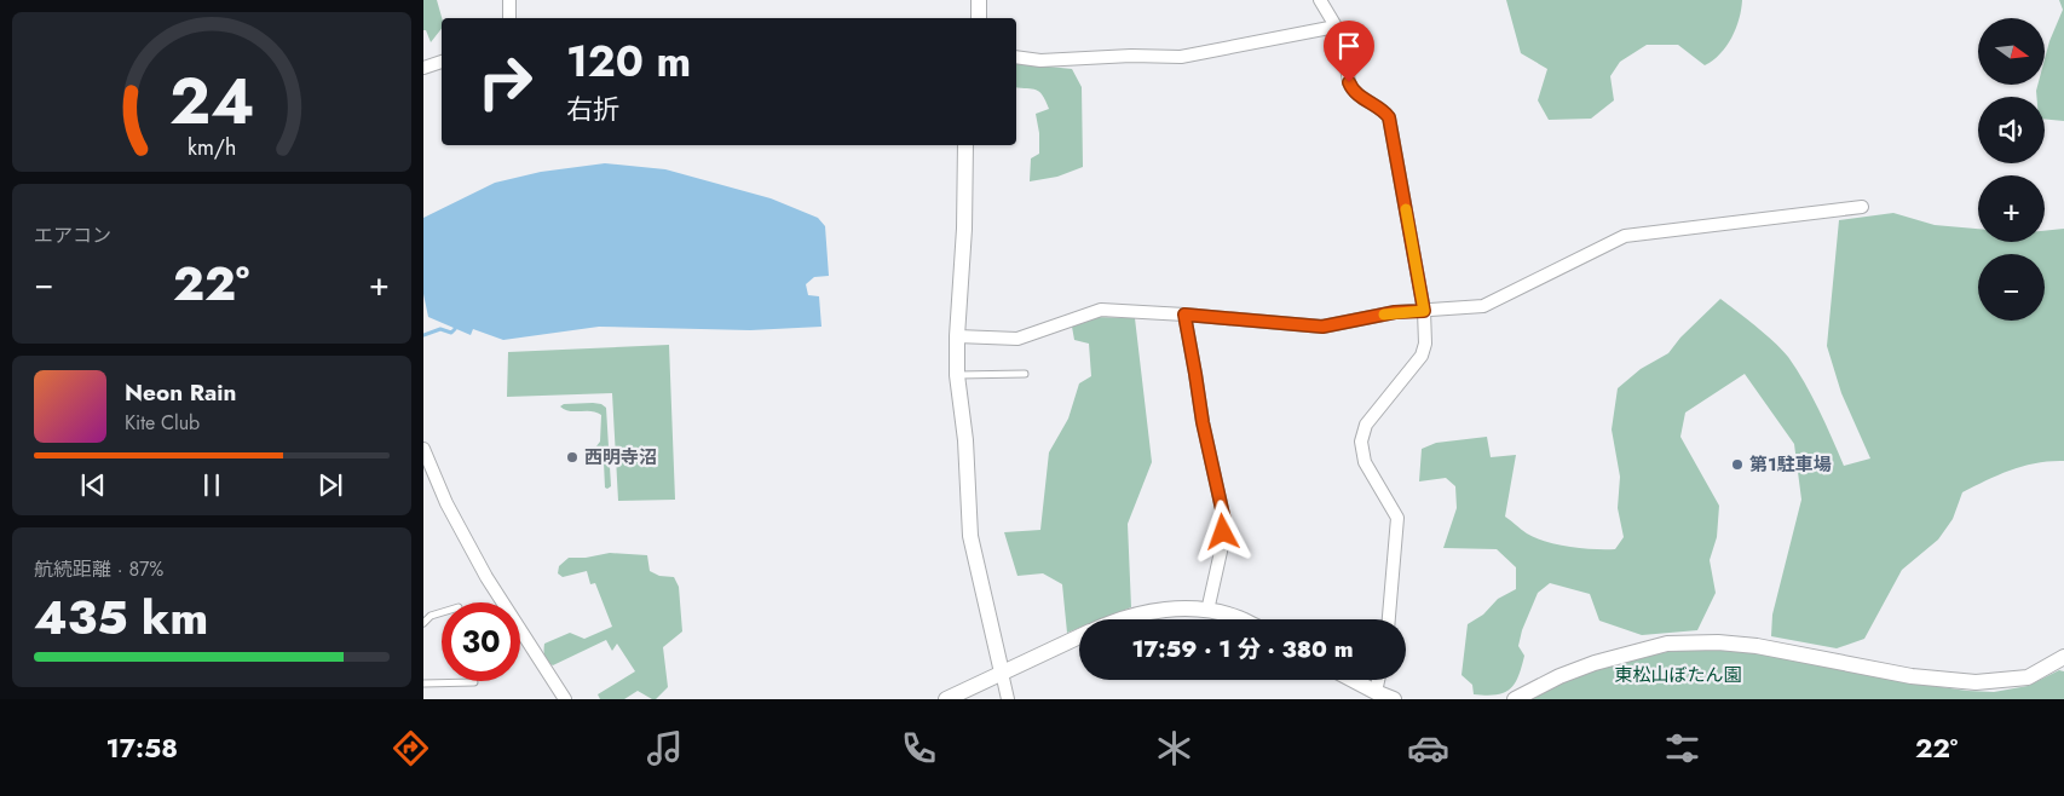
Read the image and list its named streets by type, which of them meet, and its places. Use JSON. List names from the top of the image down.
{
  "parks": ["東松山ぼたん園"],
  "places": ["西明寺沼", "第1駐車場"],
  "north": "right",
  "page": {
    "map_buttons": ["+", "−"],
    "turn": ["120 m", "右折"],
    "tile": [
      "エアコン",
      ["航続距離 · 87%", "435 km"]
    ],
    "heat": ["−", "22°", "+"],
    "song": ["Neon Rain", "Kite Club"],
    "limit": "30",
    "trip": "17:59 · 1 分 · 380 m",
    "tabs": ["17:58", "22°"],
    "gauge": ["24", "km/h"]
  }
}
